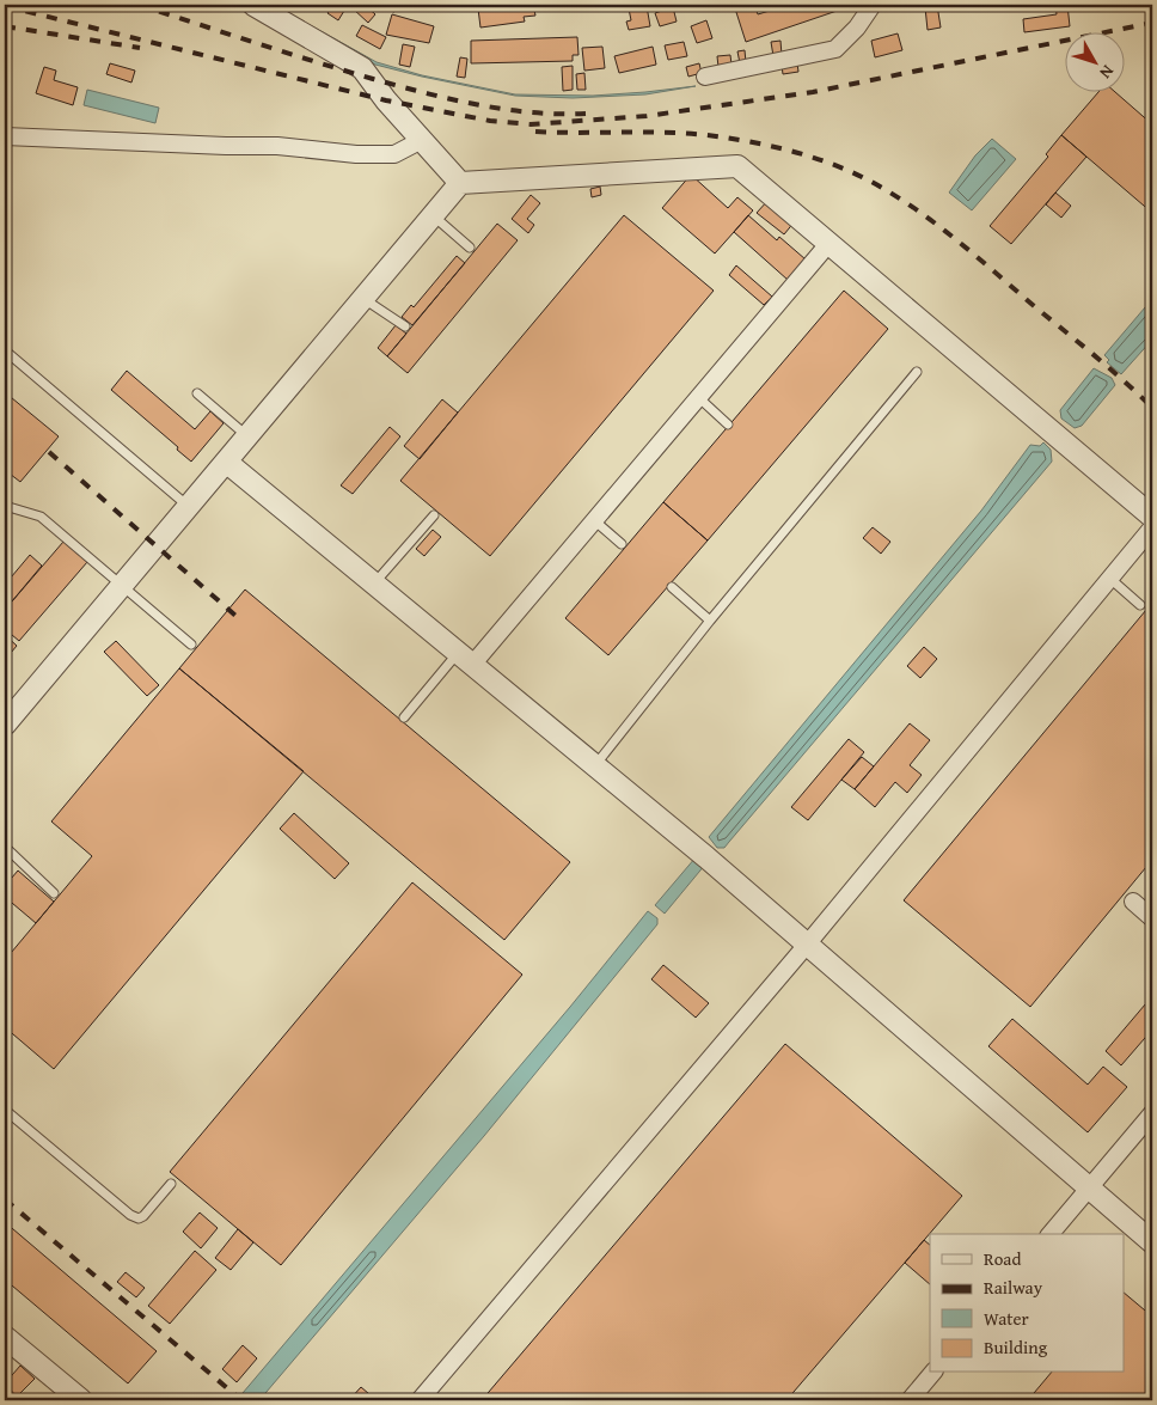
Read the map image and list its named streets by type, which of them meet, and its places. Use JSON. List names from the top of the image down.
{
  "legend": [
    "Road",
    "Railway",
    "Water",
    "Building"
  ],
  "north": "bottom right"
}
